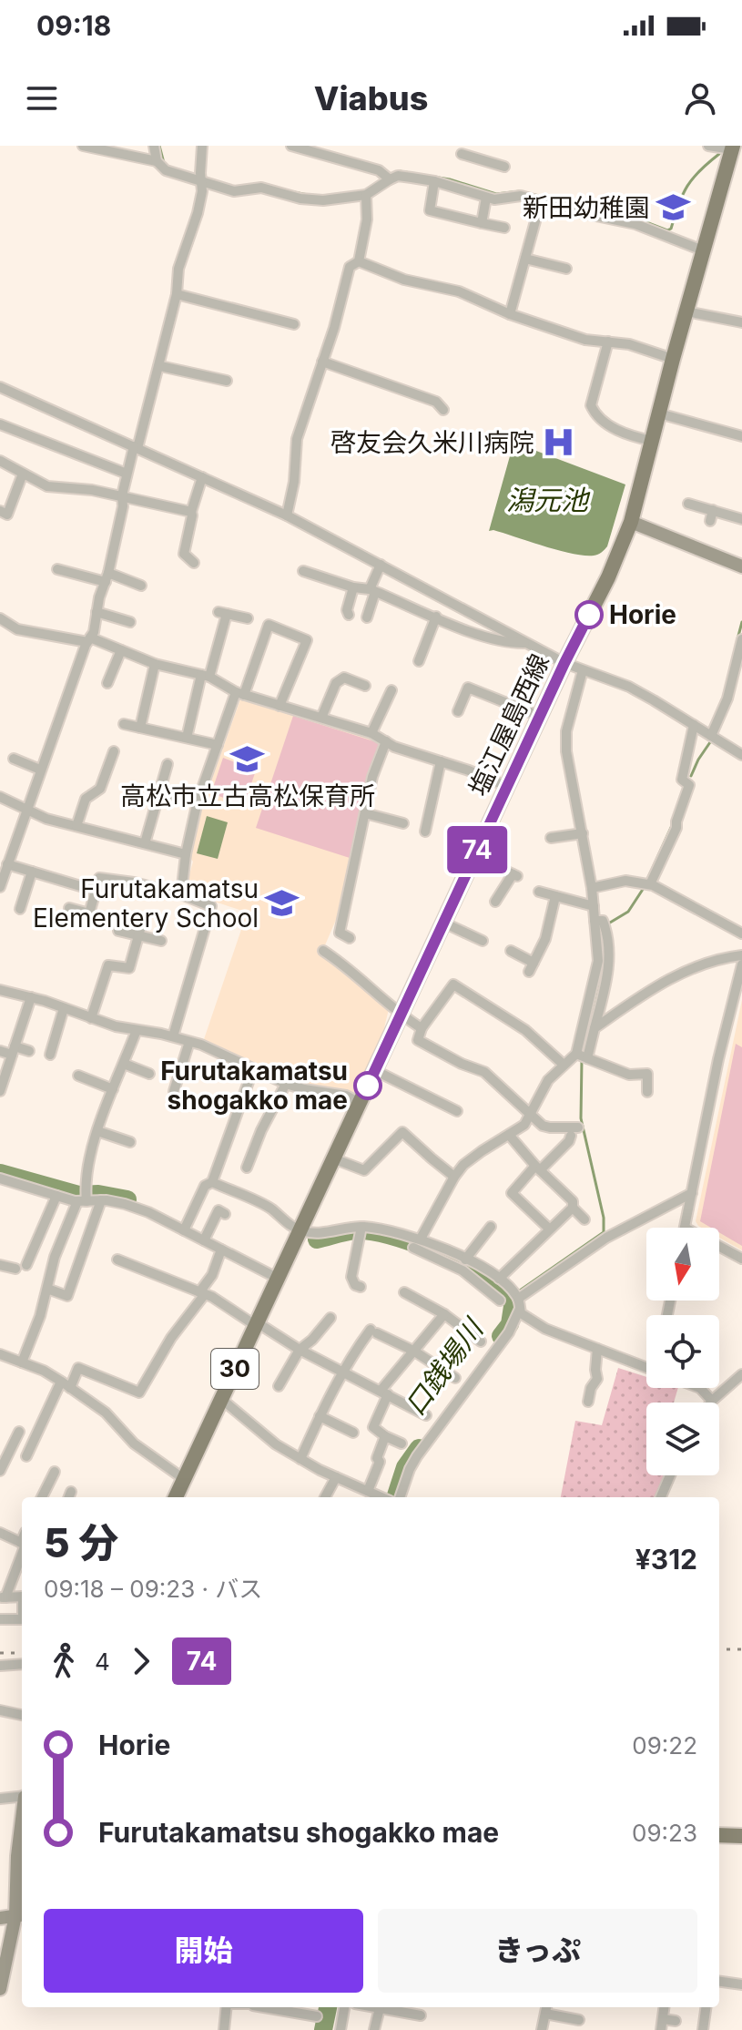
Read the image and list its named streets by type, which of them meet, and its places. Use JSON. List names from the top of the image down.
{
  "streets": {
    "main road": ["塩江屋島西線", "30"]
  },
  "water": ["潟元池", "口銭場川"],
  "places": {
    "school or university": ["新田幼稚園", "高松市立古高松保育所", "Furutakamatsu Elementery School"],
    "hospital": ["啓友会久米川病院"],
    "other": ["Horie", "Furutakamatsu shogakko mae"]
  },
  "lines": ["bus line 74"],
  "north": "bottom",
  "page": {
    "status": "09:18",
    "header": "Viabus",
    "on_map": "74",
    "heading": ["5 分", "09:18 – 09:23 · バス", "¥312"],
    "legs": ["4", "74"],
    "list": [
      {
        "name": "Horie",
        "value": "09:22"
      },
      {
        "name": "Furutakamatsu shogakko mae",
        "value": "09:23"
      }
    ],
    "buttons": ["開始", "きっぷ"]
  }
}
